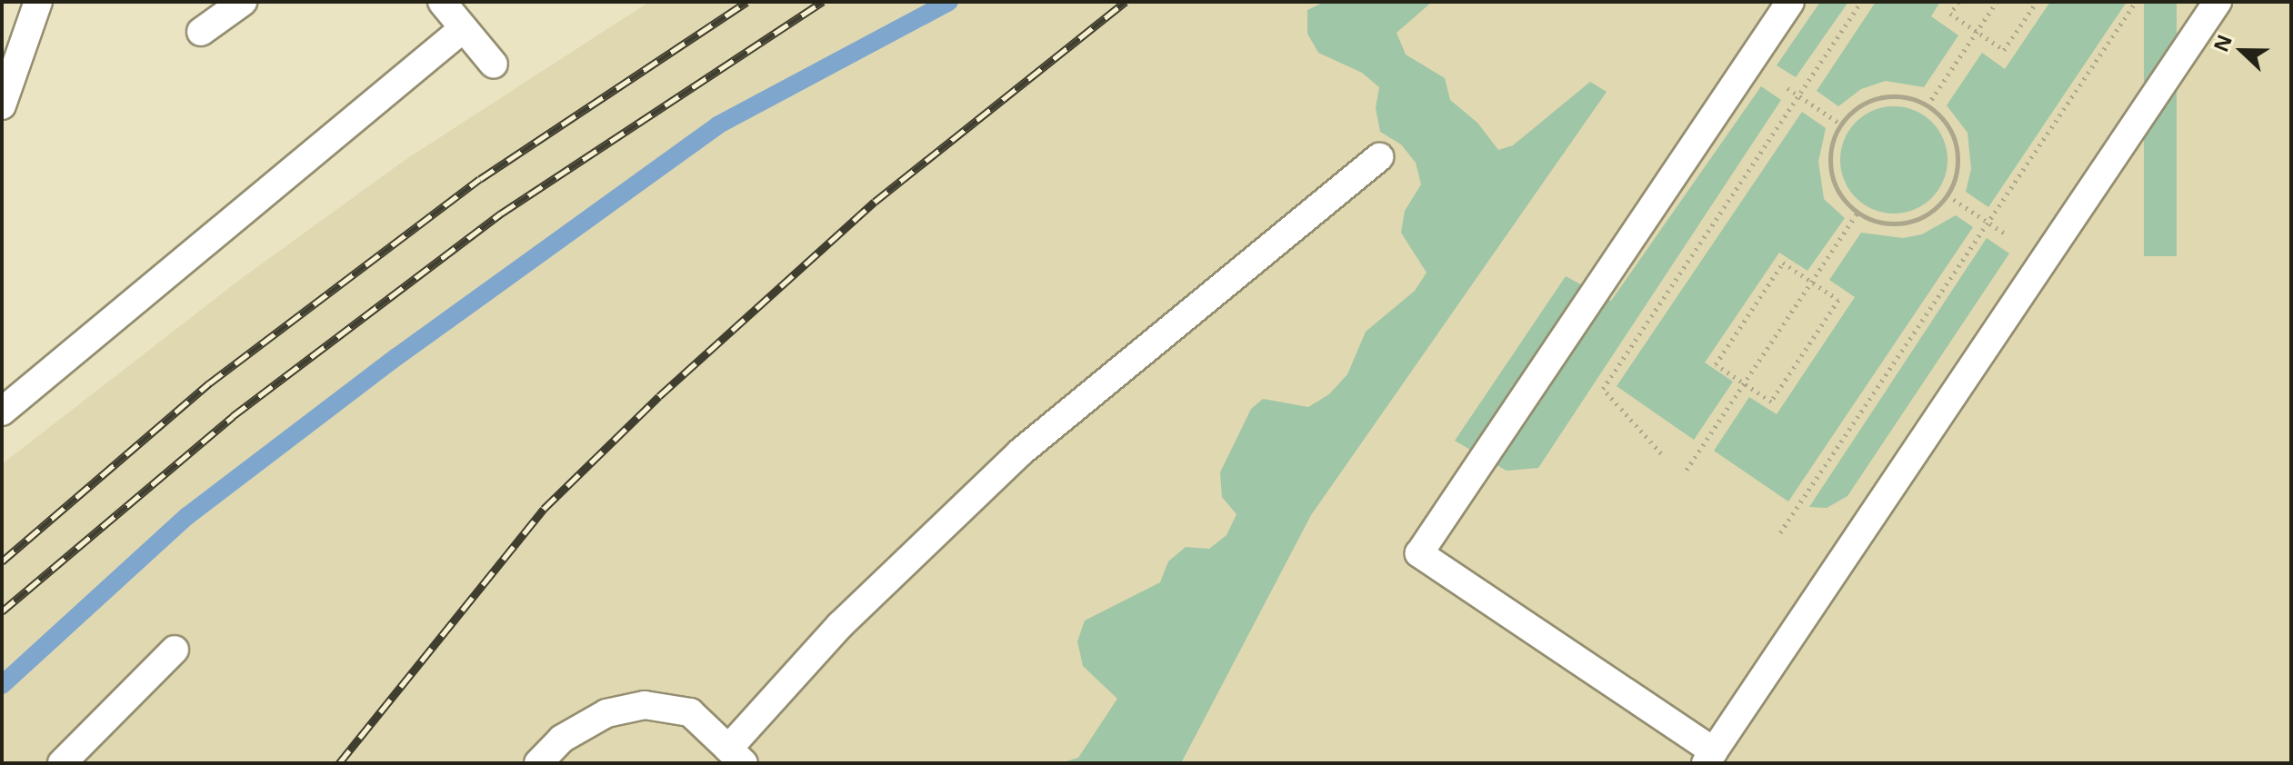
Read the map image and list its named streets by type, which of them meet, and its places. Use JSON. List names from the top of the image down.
{
  "north": "left"
}
